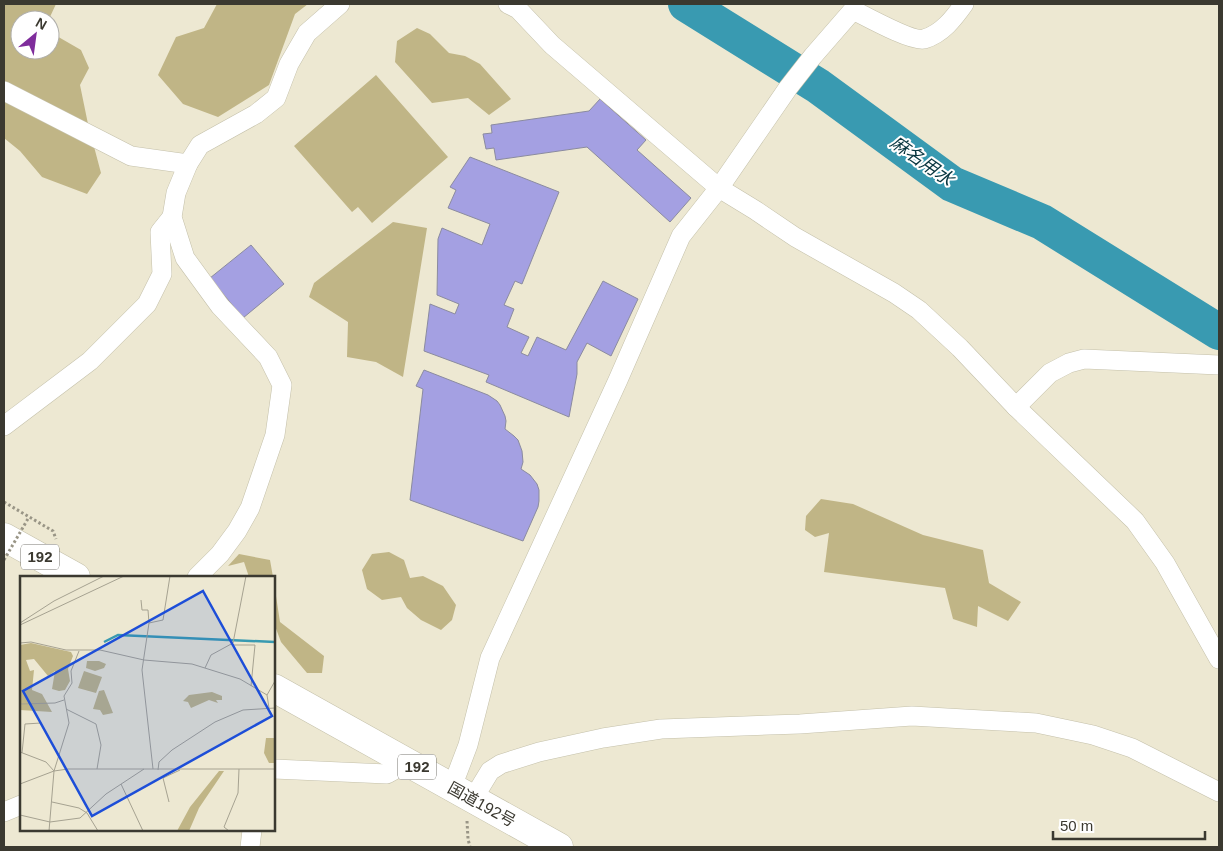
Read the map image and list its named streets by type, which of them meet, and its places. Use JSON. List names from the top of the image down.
{
  "streets": {
    "highway": ["192", "国道192号"]
  },
  "water": ["麻名用水"],
  "scale_bar": "50 m",
  "north": "top right"
}
